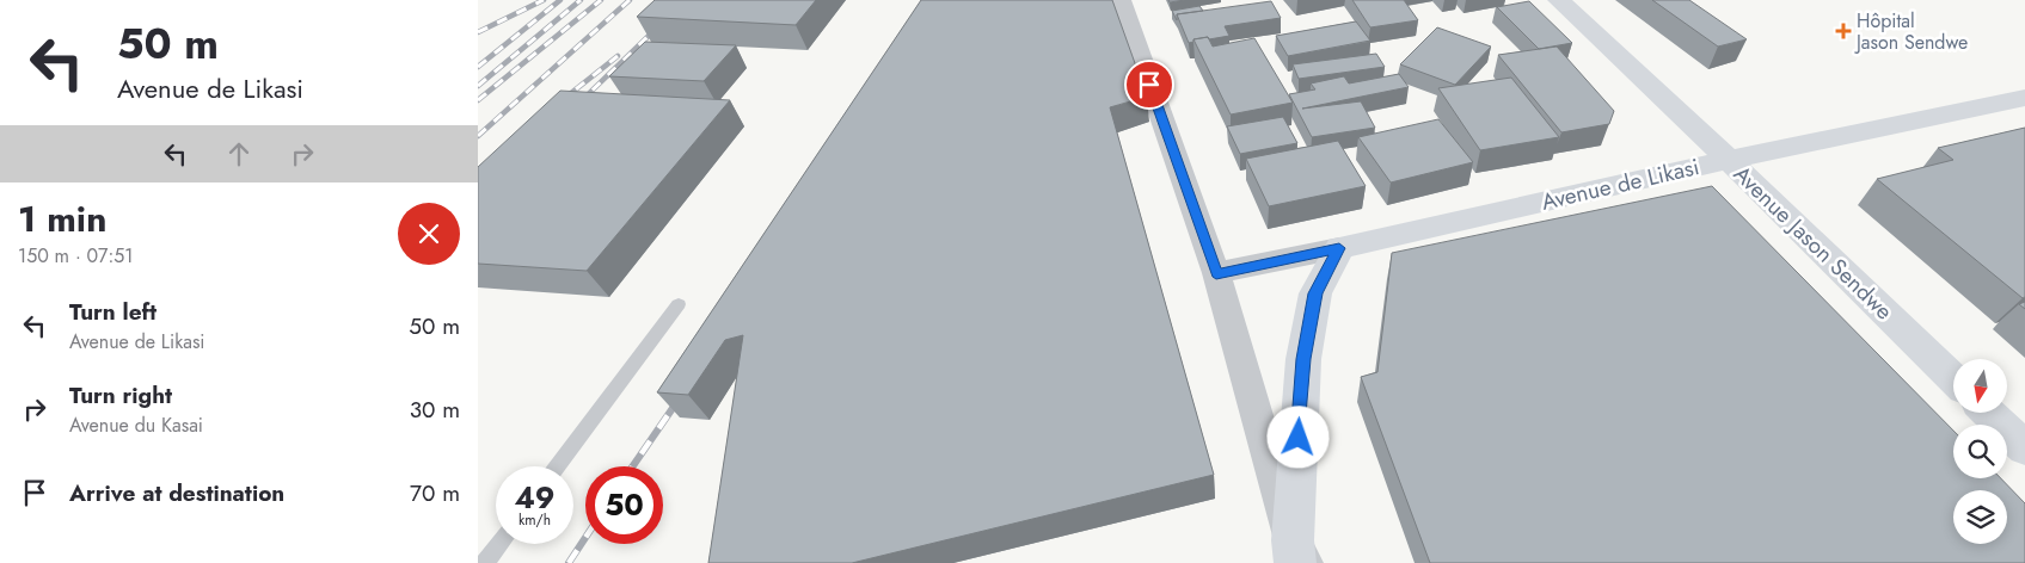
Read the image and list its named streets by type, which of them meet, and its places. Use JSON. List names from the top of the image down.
{
  "streets": {
    "main road": ["Avenue de Likasi", "Avenue Jason Sendwe"]
  },
  "crossings": [
    ["Avenue de Likasi", "Avenue Jason Sendwe"]
  ],
  "places": {
    "health": ["Hôpital Jason Sendwe"]
  },
  "north": "bottom",
  "page": {
    "turn": ["50 m", "Avenue de Likasi"],
    "heading": ["1 min", "150 m · 07:51"],
    "list": [
      {
        "name": "Turn left",
        "note": "Avenue de Likasi",
        "value": "50 m"
      },
      {
        "name": "Turn right",
        "note": "Avenue du Kasai",
        "value": "30 m"
      },
      {
        "name": "Arrive at destination",
        "value": "70 m"
      }
    ],
    "speed": "49 km/h",
    "limit": "50"
  }
}
